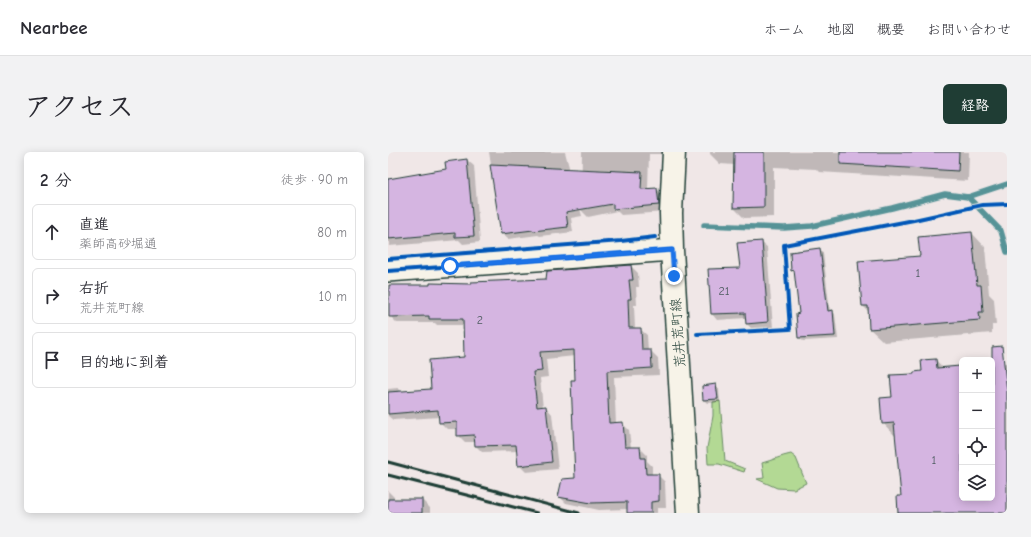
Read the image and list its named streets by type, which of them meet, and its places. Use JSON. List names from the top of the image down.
{
  "streets": {
    "main road": ["荒井荒町線"]
  },
  "house_numbers": [
    "1",
    "21",
    "2",
    "1"
  ],
  "page": {
    "header": "Nearbee",
    "nav": [
      "ホーム",
      "地図",
      "概要",
      "お問い合わせ"
    ],
    "title": "アクセス",
    "buttons": "経路",
    "heading": ["2 分", "徒歩 · 90 m"],
    "list": [
      ["直進", "薬師高砂堀通", "80 m"],
      ["右折", "荒井荒町線", "10 m"],
      "目的地に到着"
    ],
    "map_buttons": ["+", "−"]
  }
}
